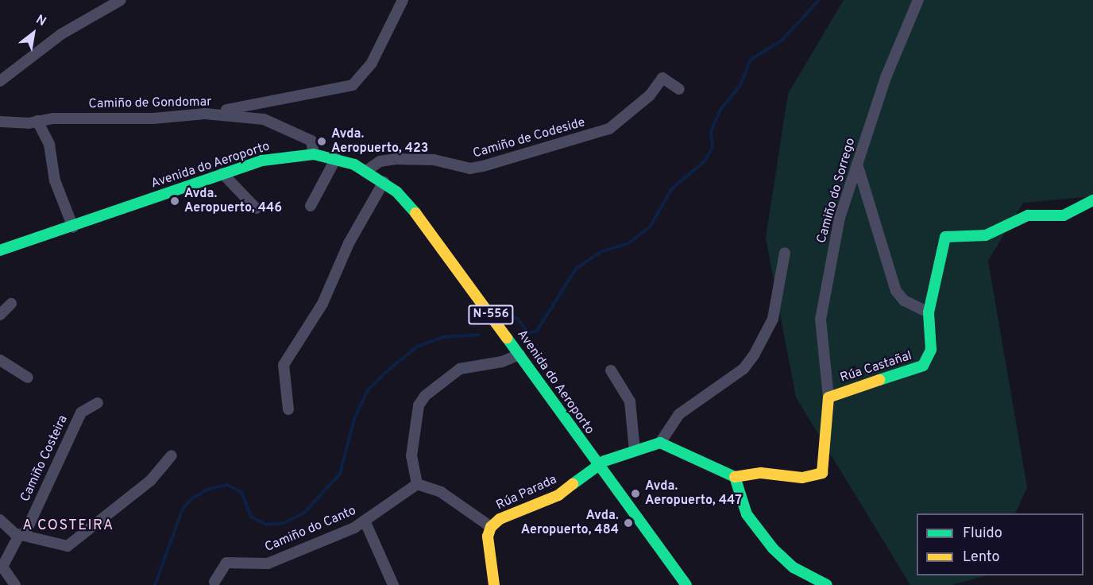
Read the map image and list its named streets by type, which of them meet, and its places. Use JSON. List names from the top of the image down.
{
  "streets": {
    "street": [
      "Camiño de Gondomar",
      "Camiño de Codeside",
      "Avenida do Aeroporto",
      "Camiño do Sorrego",
      "N-556",
      "Rúa Castañal",
      "Camiño Costeira",
      "Rúa Parada",
      "Camiño do Canto"
    ]
  },
  "crossings": [
    ["Camiño de Gondomar", "Avenida do Aeroporto"],
    ["Camiño de Codeside", "Avenida do Aeroporto"],
    ["Avenida do Aeroporto", "Rúa Parada"],
    ["Camiño do Sorrego", "Rúa Castañal"]
  ],
  "districts": ["A COSTEIRA"],
  "places": [
    "Avda. Aeropuerto, 423",
    "Avda. Aeropuerto, 446",
    "Avda. Aeropuerto, 447",
    "Avda. Aeropuerto, 484"
  ],
  "legend": ["Fluido", "Lento"],
  "north": "top right"
}
